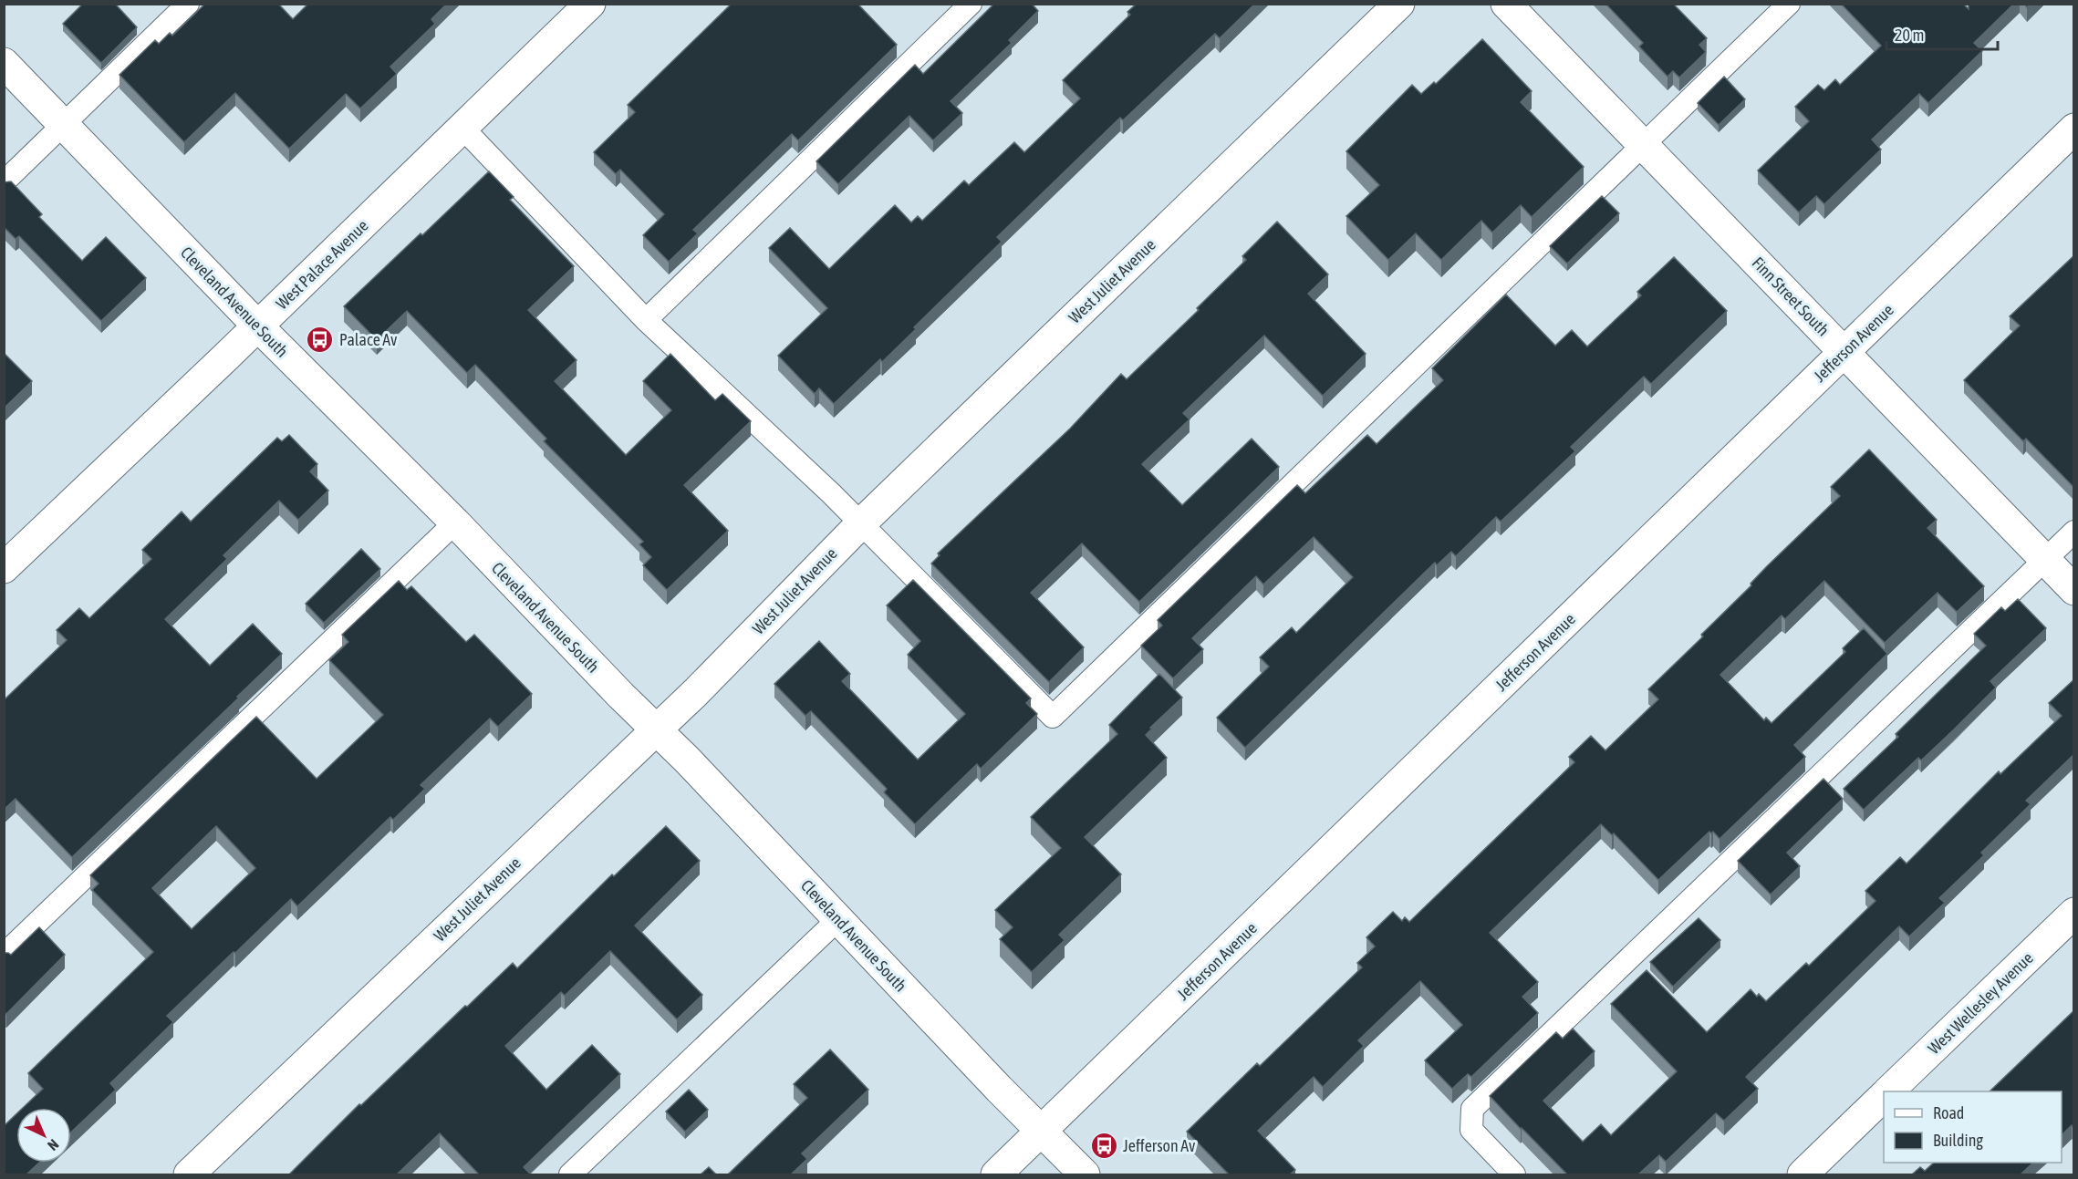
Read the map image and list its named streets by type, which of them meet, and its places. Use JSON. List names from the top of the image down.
{
  "streets": {
    "street": [
      "West Palace Avenue",
      "West Juliet Avenue",
      "Finn Street South",
      "Cleveland Avenue South",
      "Jefferson Avenue",
      "West Wellesley Avenue"
    ]
  },
  "crossings": [
    ["West Palace Avenue", "Cleveland Avenue South"],
    ["West Juliet Avenue", "Cleveland Avenue South"],
    ["Finn Street South", "Jefferson Avenue"],
    ["Cleveland Avenue South", "Jefferson Avenue"]
  ],
  "places": {
    "bus stop": ["Palace Av", "Jefferson Av"]
  },
  "legend": ["Road", "Building"],
  "scale_bar": "20 m",
  "north": "bottom right"
}
